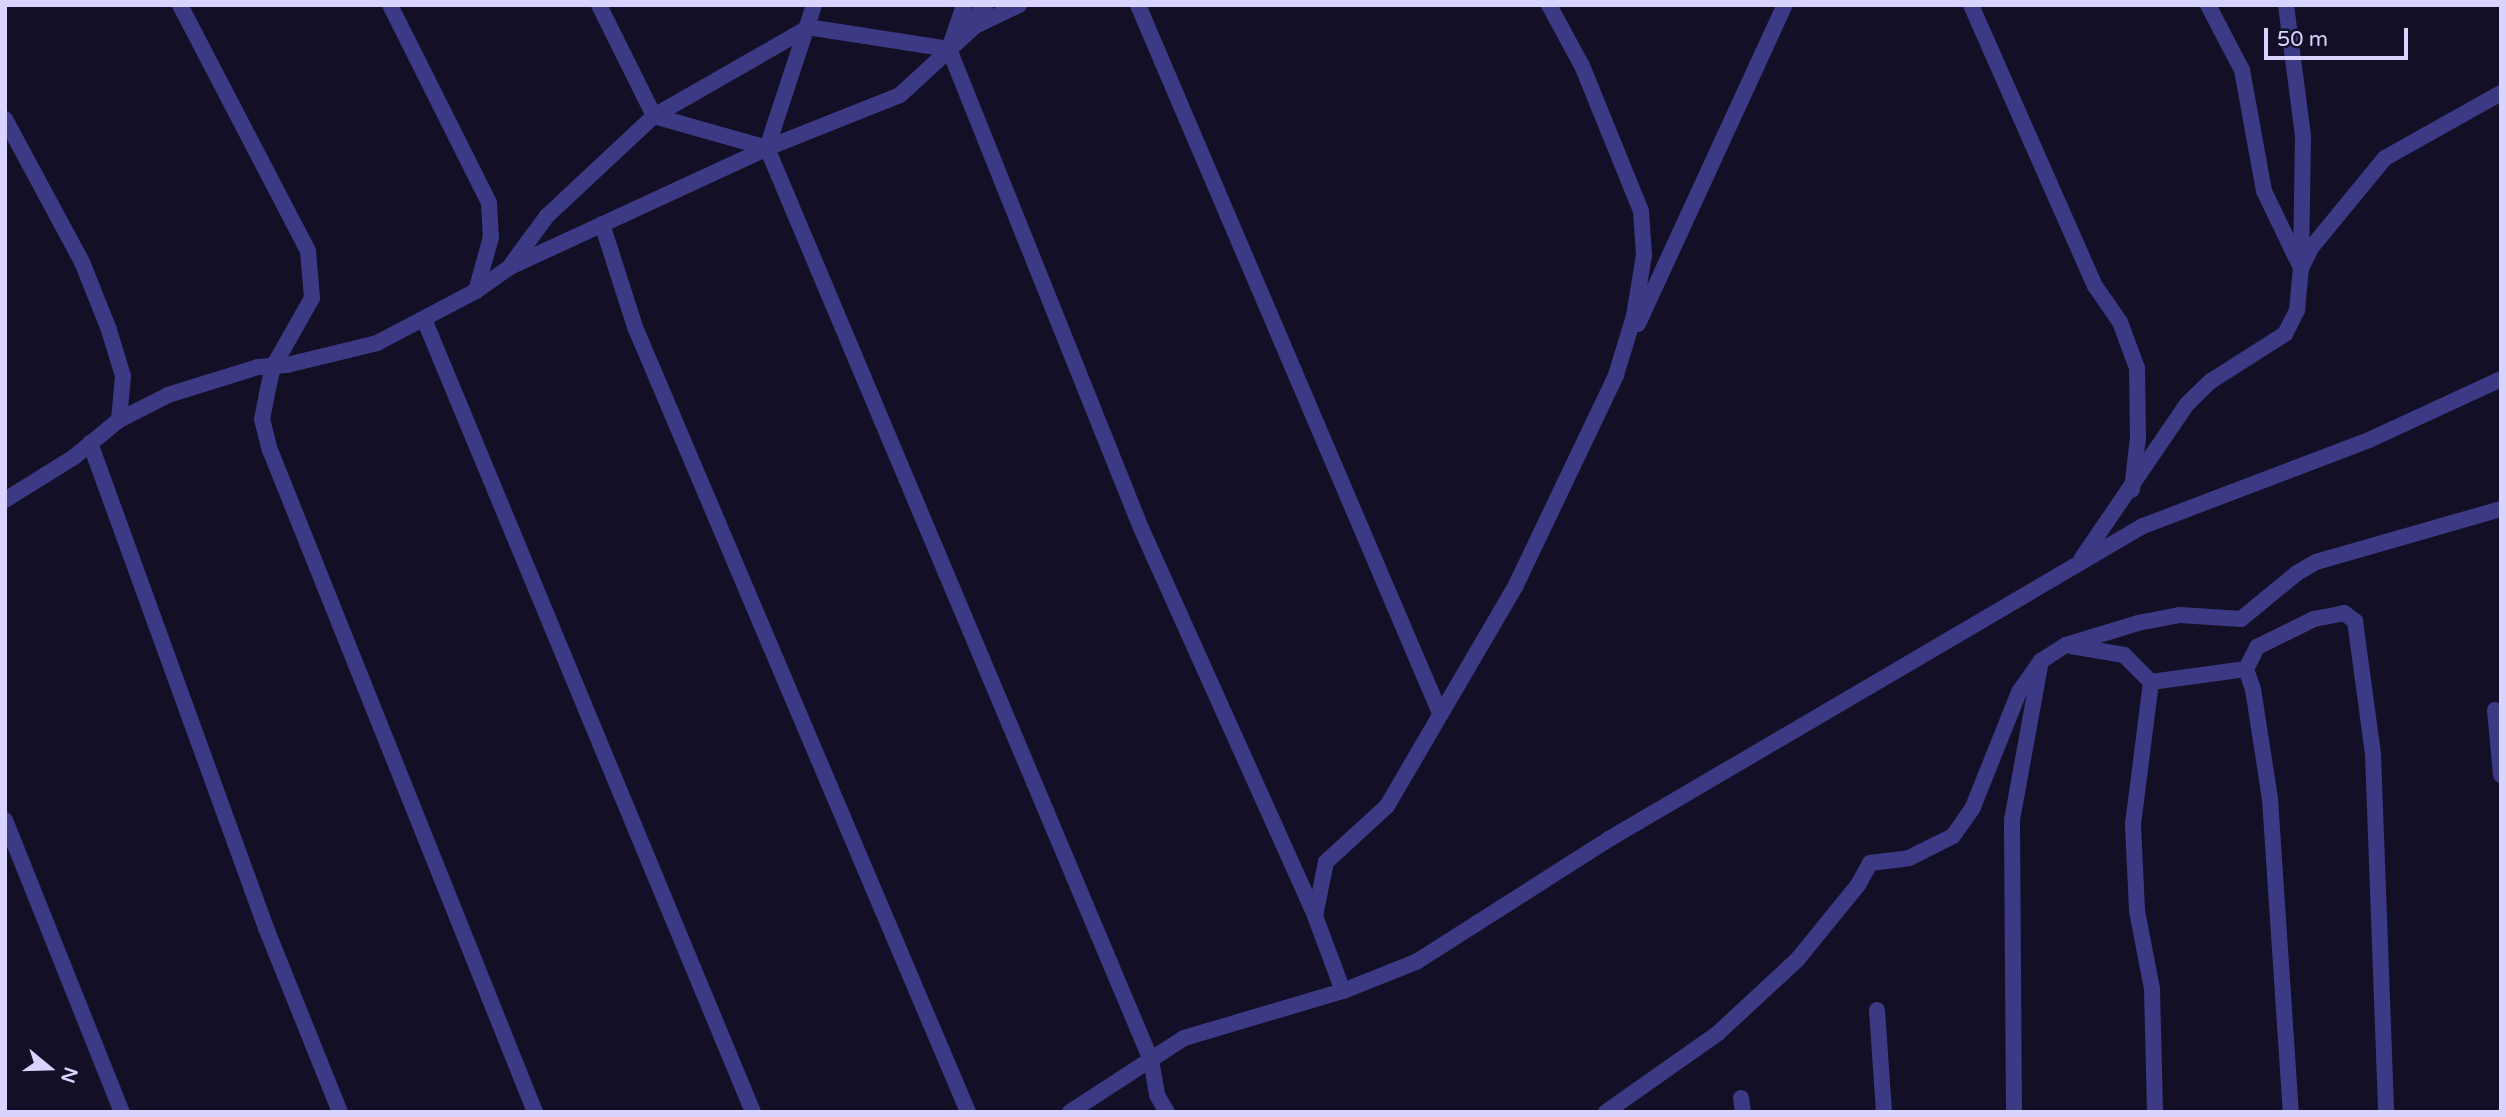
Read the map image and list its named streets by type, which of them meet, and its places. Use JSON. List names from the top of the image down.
{
  "scale_bar": "50 m",
  "north": "right"
}
